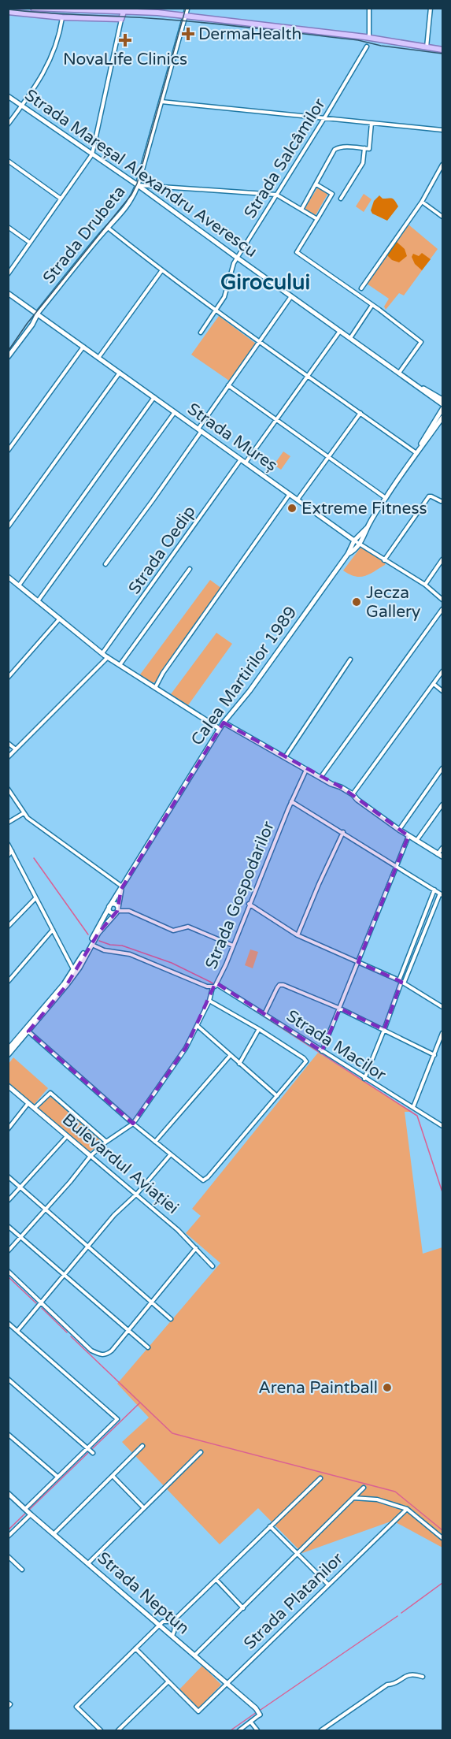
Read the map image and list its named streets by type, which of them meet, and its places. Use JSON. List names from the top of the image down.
{
  "streets": {
    "street": [
      "Strada Salcâmilor",
      "Strada Mareșal Alexandru Averescu",
      "Strada Drubeta",
      "Strada Mureș",
      "Strada Oedip",
      "Calea Martirilor 1989",
      "Strada Gospodarilor",
      "Strada Macilor",
      "Bulevardul Aviației",
      "Strada Neptun",
      "Strada Platanilor"
    ]
  },
  "crossings": [
    ["Strada Salcâmilor", "Strada Mareșal Alexandru Averescu"],
    ["Strada Mareșal Alexandru Averescu", "Strada Drubeta"],
    ["Strada Drubeta", "Strada Mureș"],
    ["Strada Mureș", "Strada Oedip"],
    ["Strada Mureș", "Calea Martirilor 1989"],
    ["Calea Martirilor 1989", "Strada Gospodarilor"],
    ["Strada Gospodarilor", "Strada Macilor"],
    ["Strada Neptun", "Strada Platanilor"]
  ],
  "districts": ["Girocului"],
  "places": {
    "health": ["DermaHealth", "NovaLife Clinics"],
    "other": ["Extreme Fitness", "Jecza Gallery", "Arena Paintball"]
  }
}
